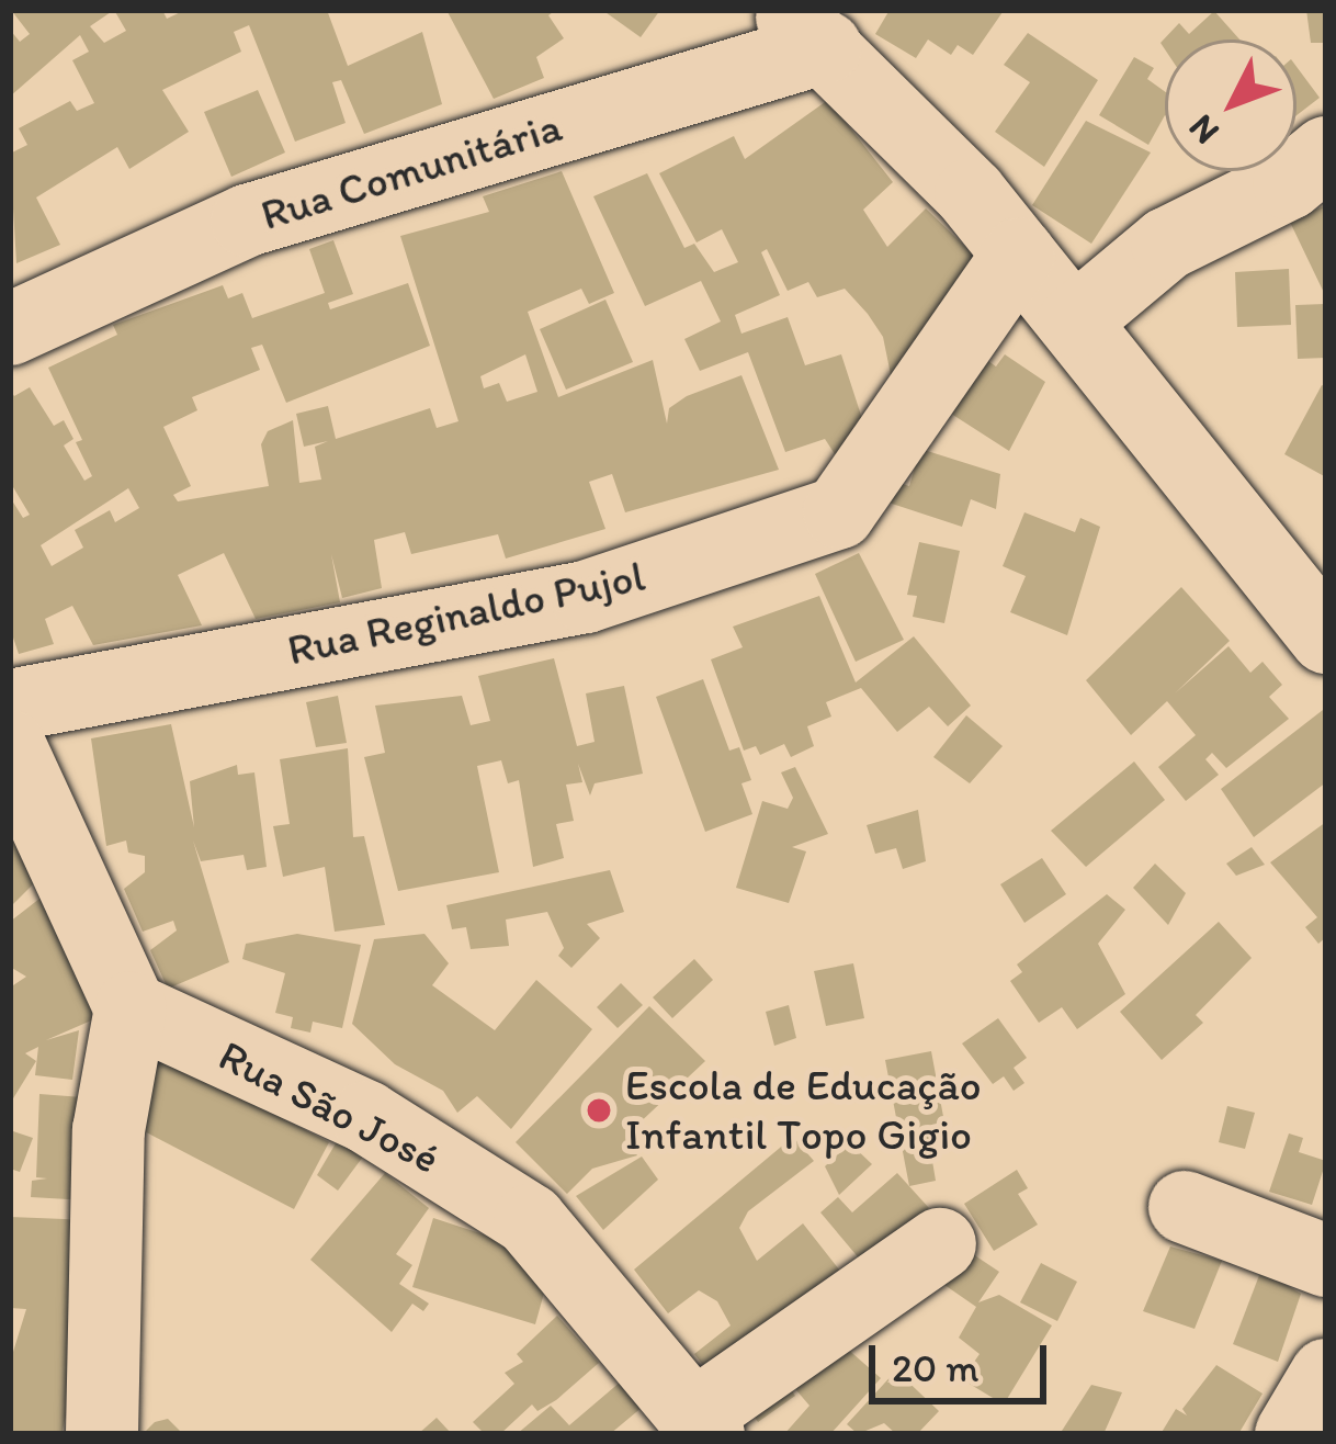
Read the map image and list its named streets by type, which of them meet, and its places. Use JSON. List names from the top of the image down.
{
  "streets": {
    "street": ["Rua Comunitária", "Rua Reginaldo Pujol", "Rua São José"]
  },
  "places": ["Escola de Educação Infantil Topo Gigio"],
  "scale_bar": "20 m",
  "north": "bottom left"
}
